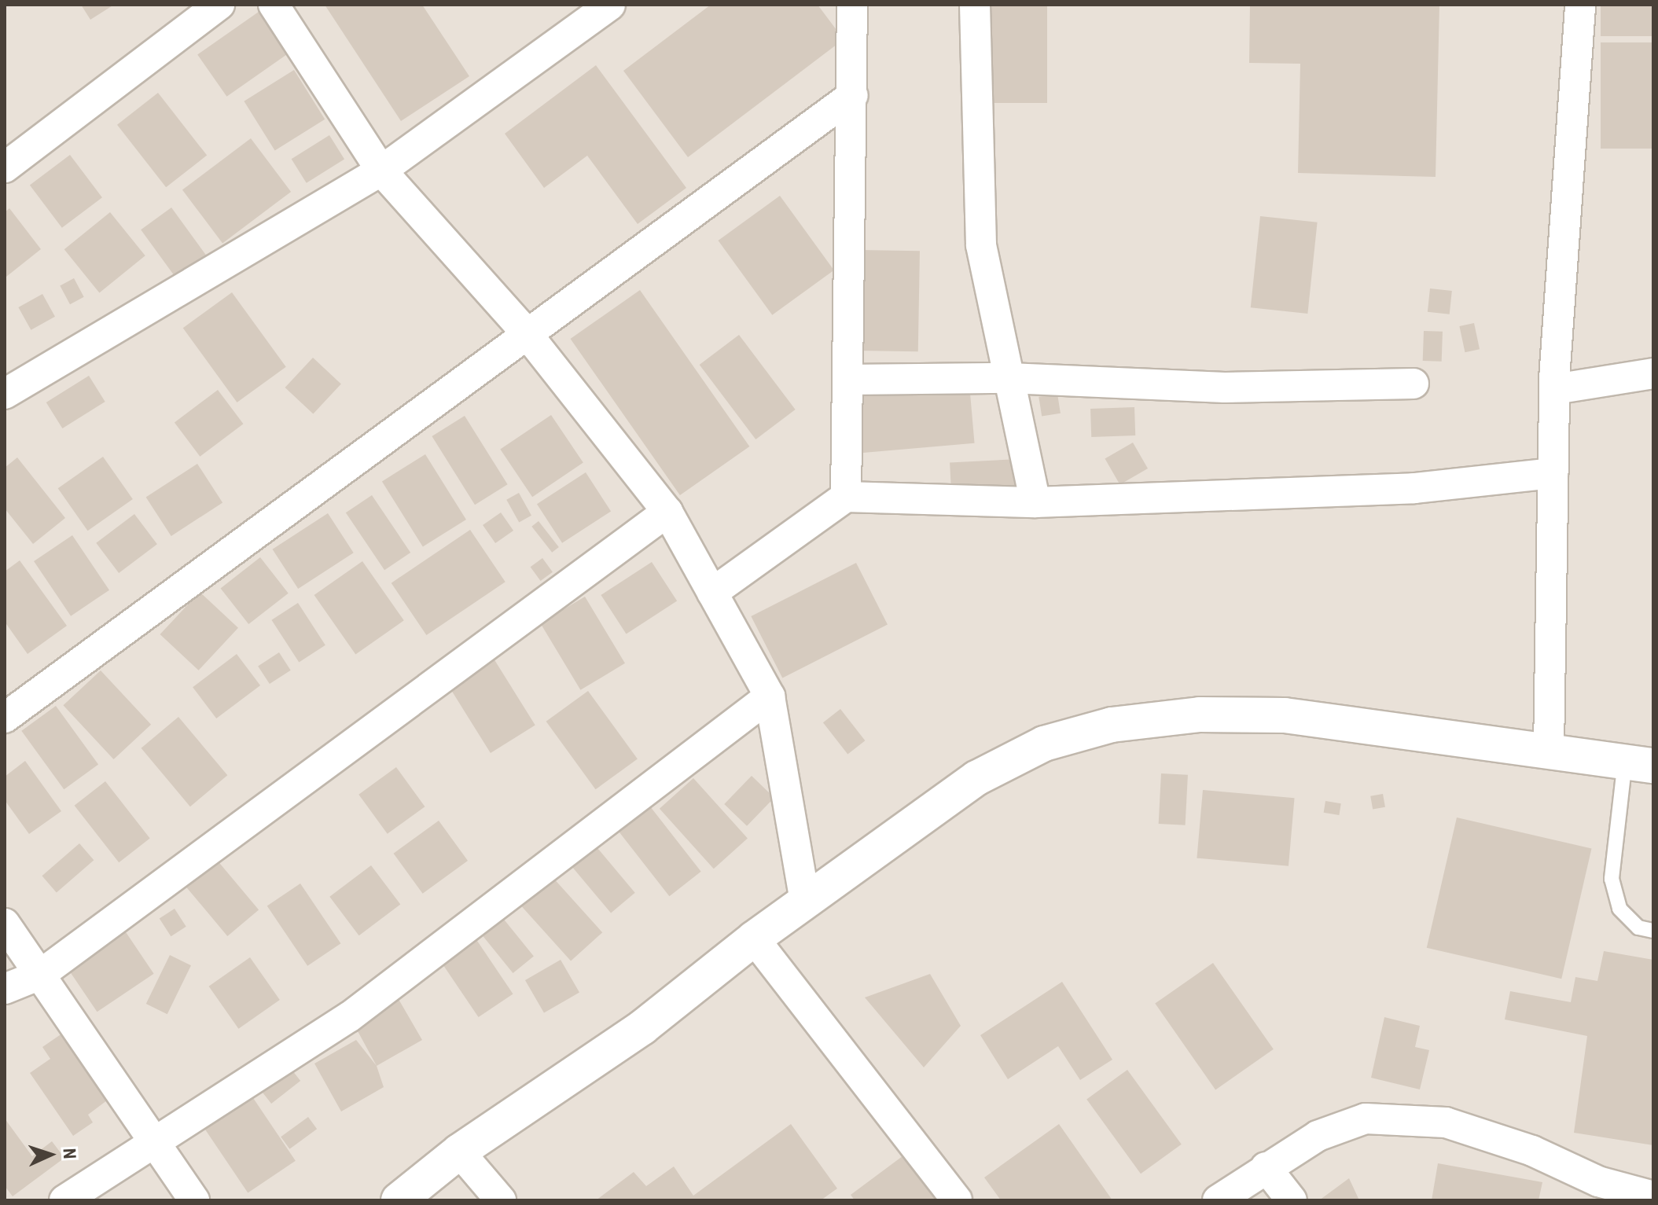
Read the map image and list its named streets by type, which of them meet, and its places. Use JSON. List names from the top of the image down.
{
  "north": "right"
}
